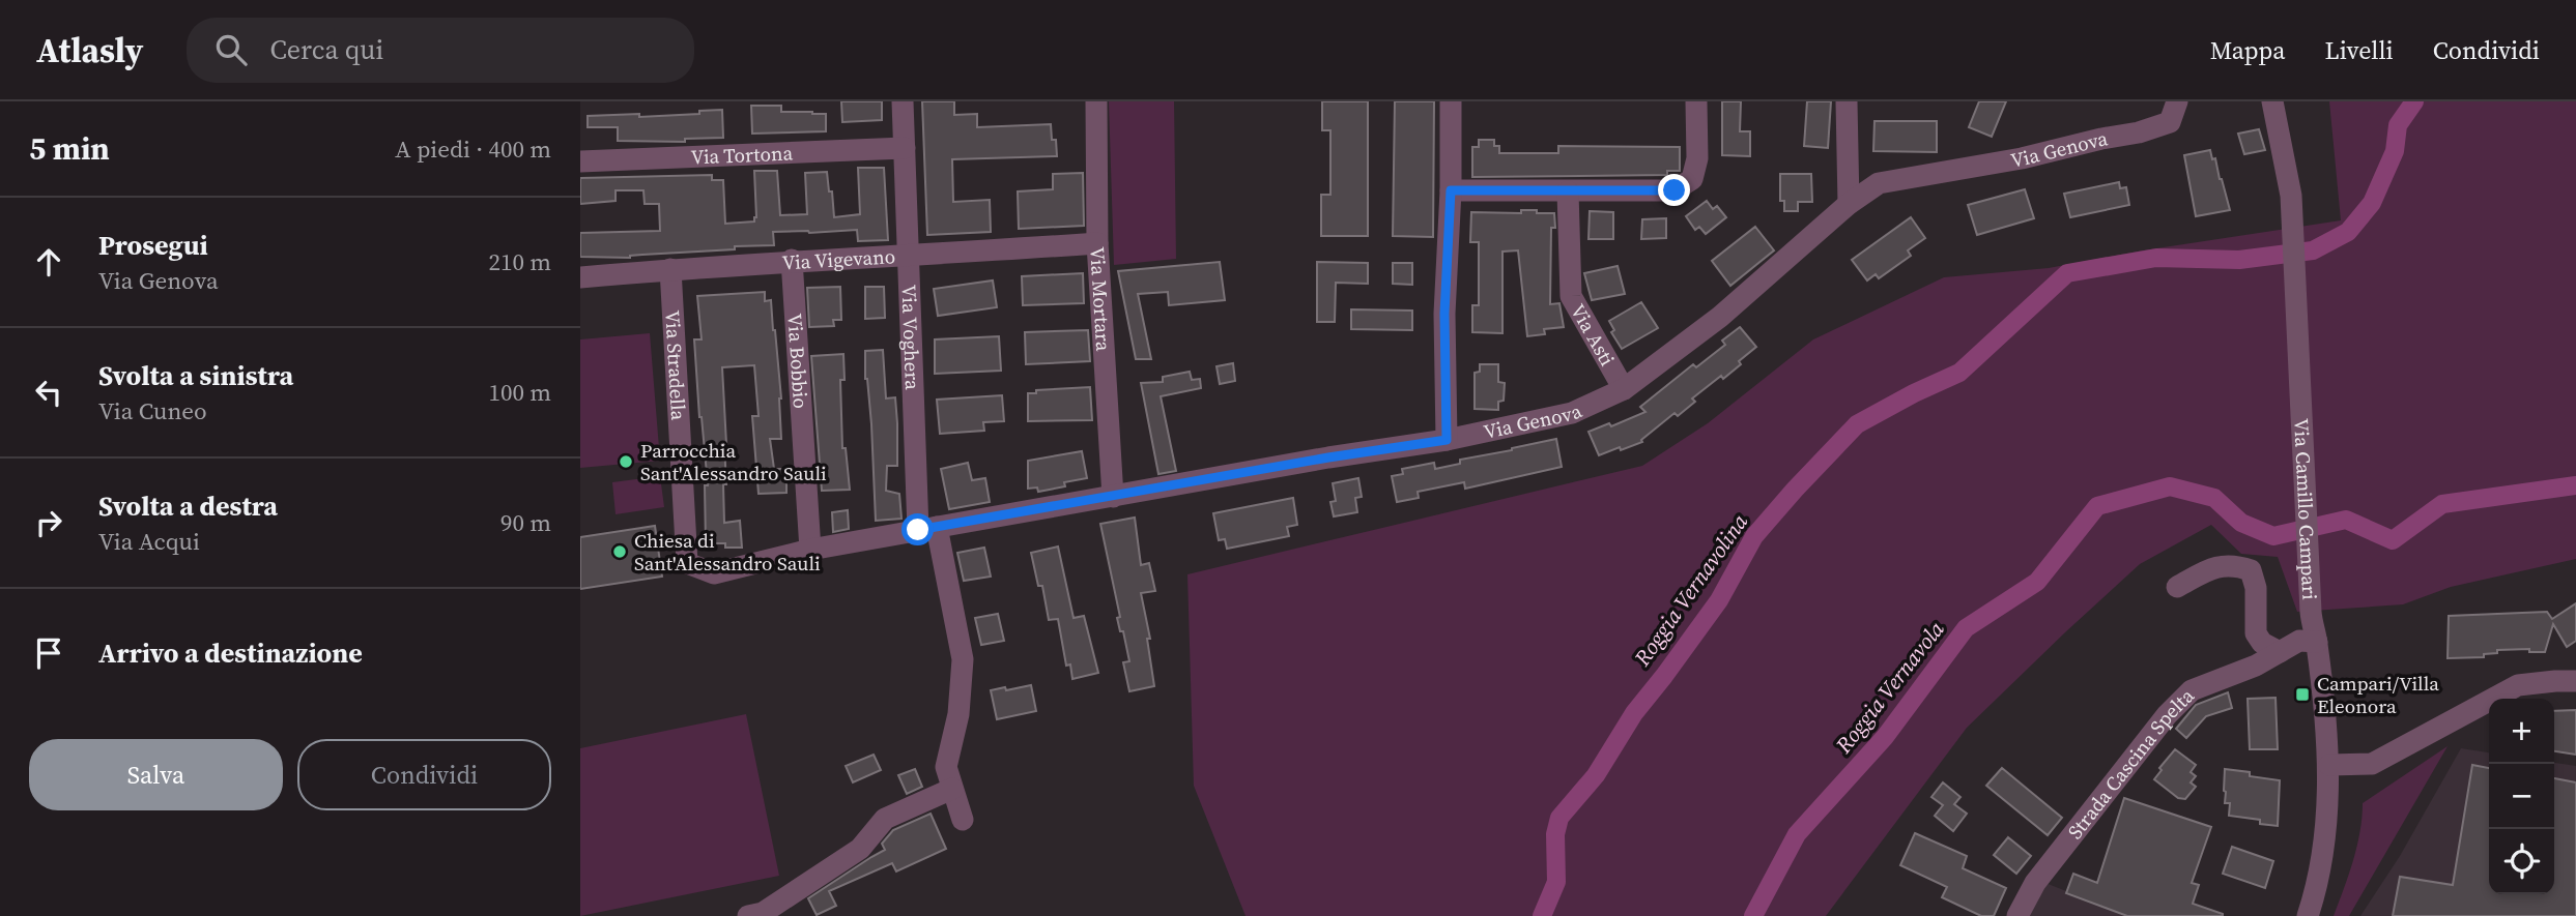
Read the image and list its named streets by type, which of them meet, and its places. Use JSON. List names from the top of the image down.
{
  "streets": {
    "street": [
      "Via Genova",
      "Via Tortona",
      "Via Vigevano",
      "Via Mortara",
      "Via Asti",
      "Via Voghera",
      "Via Bobbio",
      "Via Stradella",
      "Via Camillo Campari",
      "Strada Cascina Spelta"
    ]
  },
  "crossings": [
    ["Via Genova", "Via Mortara"],
    ["Via Genova", "Via Asti"],
    ["Via Genova", "Via Voghera"],
    ["Via Genova", "Via Bobbio"],
    ["Via Genova", "Via Stradella"],
    ["Via Tortona", "Via Voghera"],
    ["Via Vigevano", "Via Mortara"],
    ["Via Vigevano", "Via Voghera"],
    ["Via Vigevano", "Via Bobbio"],
    ["Via Vigevano", "Via Stradella"],
    ["Via Camillo Campari", "Strada Cascina Spelta"]
  ],
  "water": ["Roggia Vernavolina", "Roggia Vernavola"],
  "places": {
    "other": ["Parrocchia Sant'Alessandro Sauli", "Chiesa di Sant'Alessandro Sauli"],
    "transit": ["Campari/Villa Eleonora"]
  },
  "page": {
    "header": "Atlasly",
    "search": "Cerca qui",
    "nav": ["Mappa", "Livelli", "Condividi"],
    "heading": ["5 min", "A piedi · 400 m"],
    "list": [
      ["Prosegui", "Via Genova", "210 m"],
      ["Svolta a sinistra", "Via Cuneo", "100 m"],
      ["Svolta a destra", "Via Acqui", "90 m"],
      "Arrivo a destinazione"
    ],
    "map_buttons": ["+", "−"],
    "buttons": ["Salva", "Condividi"]
  }
}
